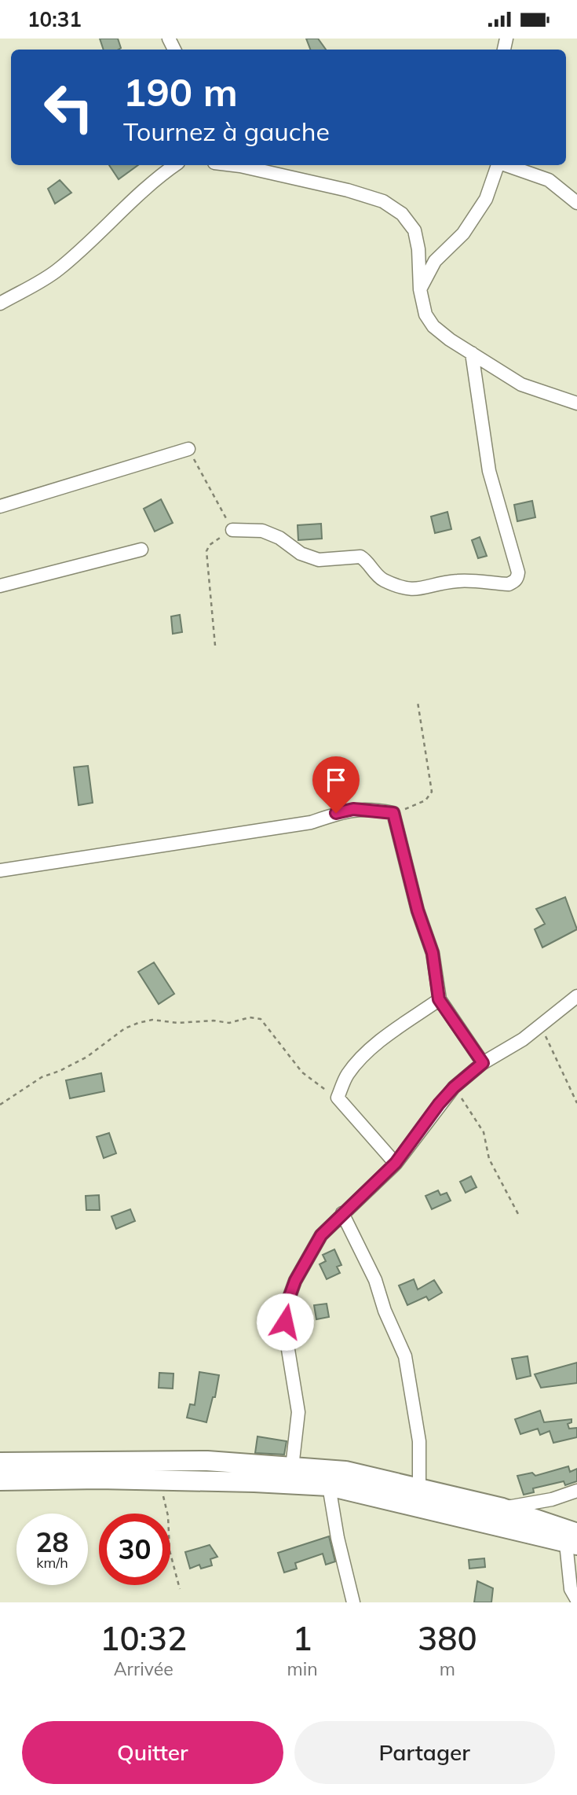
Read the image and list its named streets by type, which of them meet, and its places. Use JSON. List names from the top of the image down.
{
  "page": {
    "status": "10:31",
    "turn": ["190 m", "Tournez à gauche"],
    "speed": "28 km/h",
    "limit": "30",
    "eta": [
      "10:32",
      "Arrivée",
      "1",
      "min",
      "380",
      "m"
    ],
    "buttons": ["Quitter", "Partager"]
  }
}
